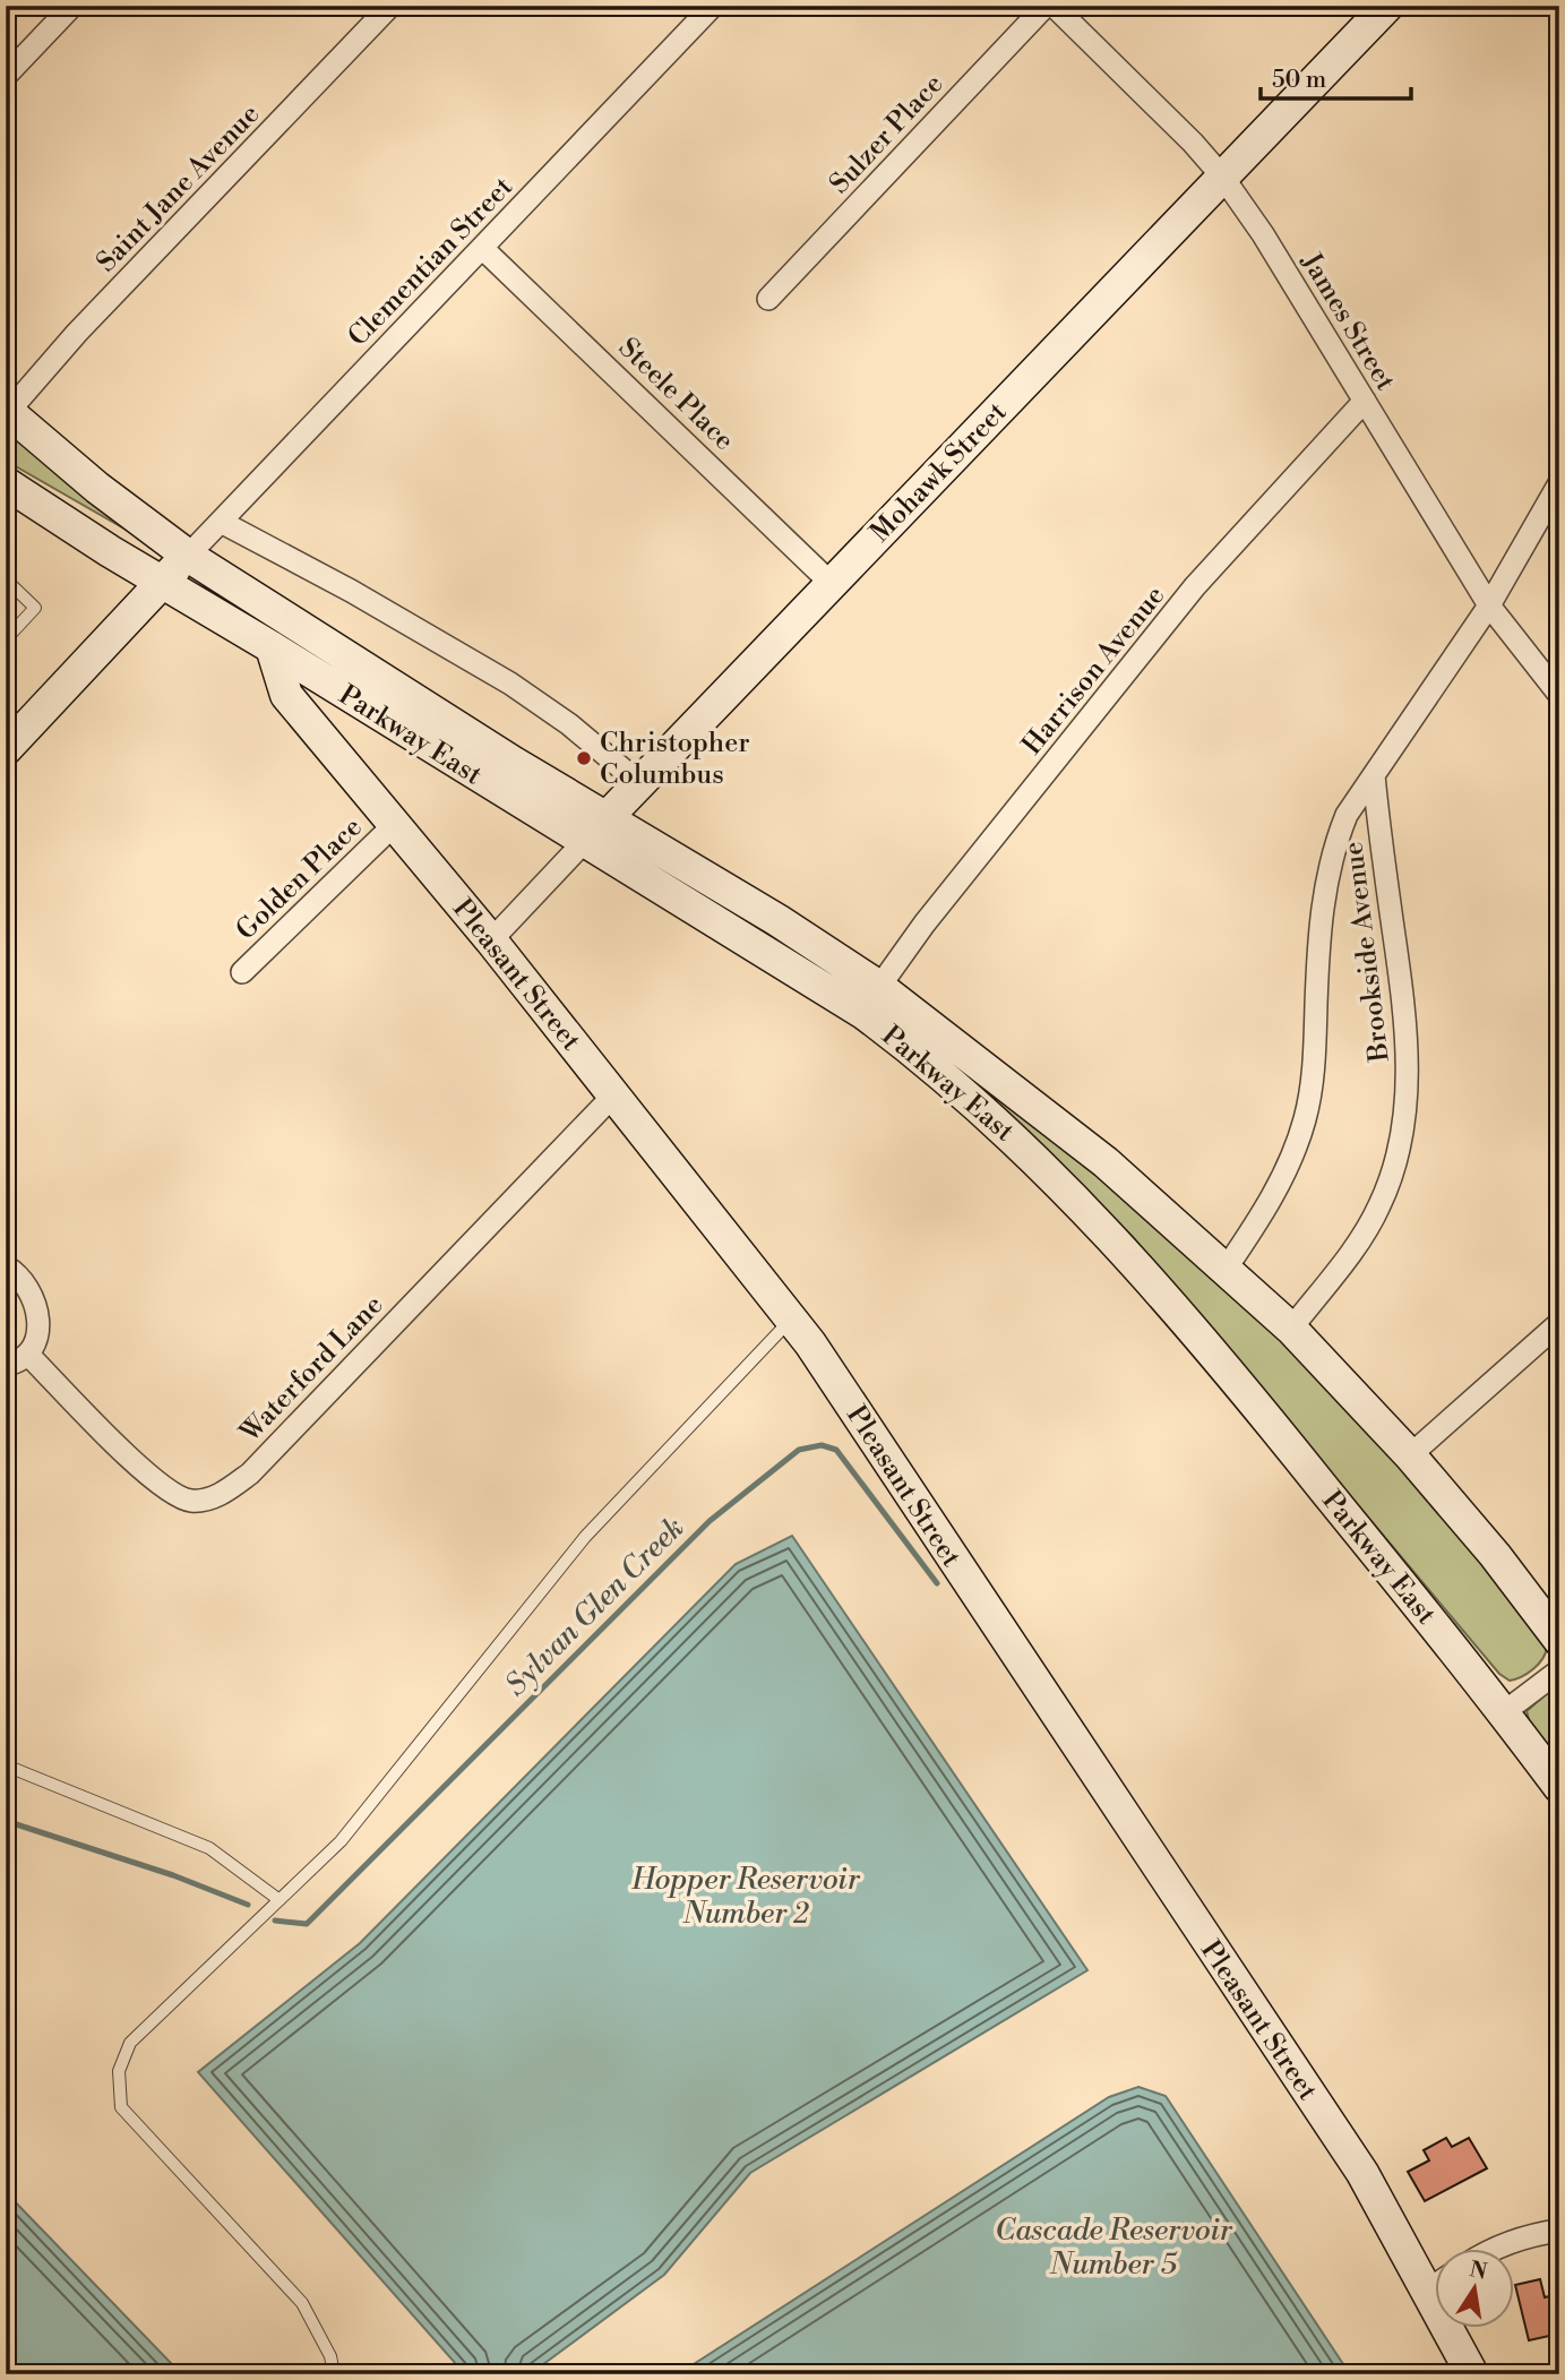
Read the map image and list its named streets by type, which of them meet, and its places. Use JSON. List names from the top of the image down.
{
  "streets": {
    "street": [
      "Sulzer Place",
      "Saint Jane Avenue",
      "Clementian Street",
      "James Street",
      "Steele Place",
      "Mohawk Street",
      "Harrison Avenue",
      "Parkway East",
      "Golden Place",
      "Brookside Avenue",
      "Pleasant Street",
      "Waterford Lane"
    ]
  },
  "crossings": [
    ["Clementian Street", "Steele Place"],
    ["Clementian Street", "Parkway East"],
    ["James Street", "Mohawk Street"],
    ["James Street", "Harrison Avenue"],
    ["James Street", "Brookside Avenue"],
    ["Steele Place", "Mohawk Street"],
    ["Mohawk Street", "Parkway East"],
    ["Mohawk Street", "Pleasant Street"],
    ["Harrison Avenue", "Parkway East"],
    ["Parkway East", "Brookside Avenue"],
    ["Parkway East", "Pleasant Street"],
    ["Golden Place", "Pleasant Street"],
    ["Pleasant Street", "Waterford Lane"]
  ],
  "water": ["Sylvan Glen Creek", "Hopper Reservoir Number 2", "Cascade Reservoir Number 5"],
  "places": ["Christopher Columbus"],
  "scale_bar": "50 m",
  "north": "top"
}
